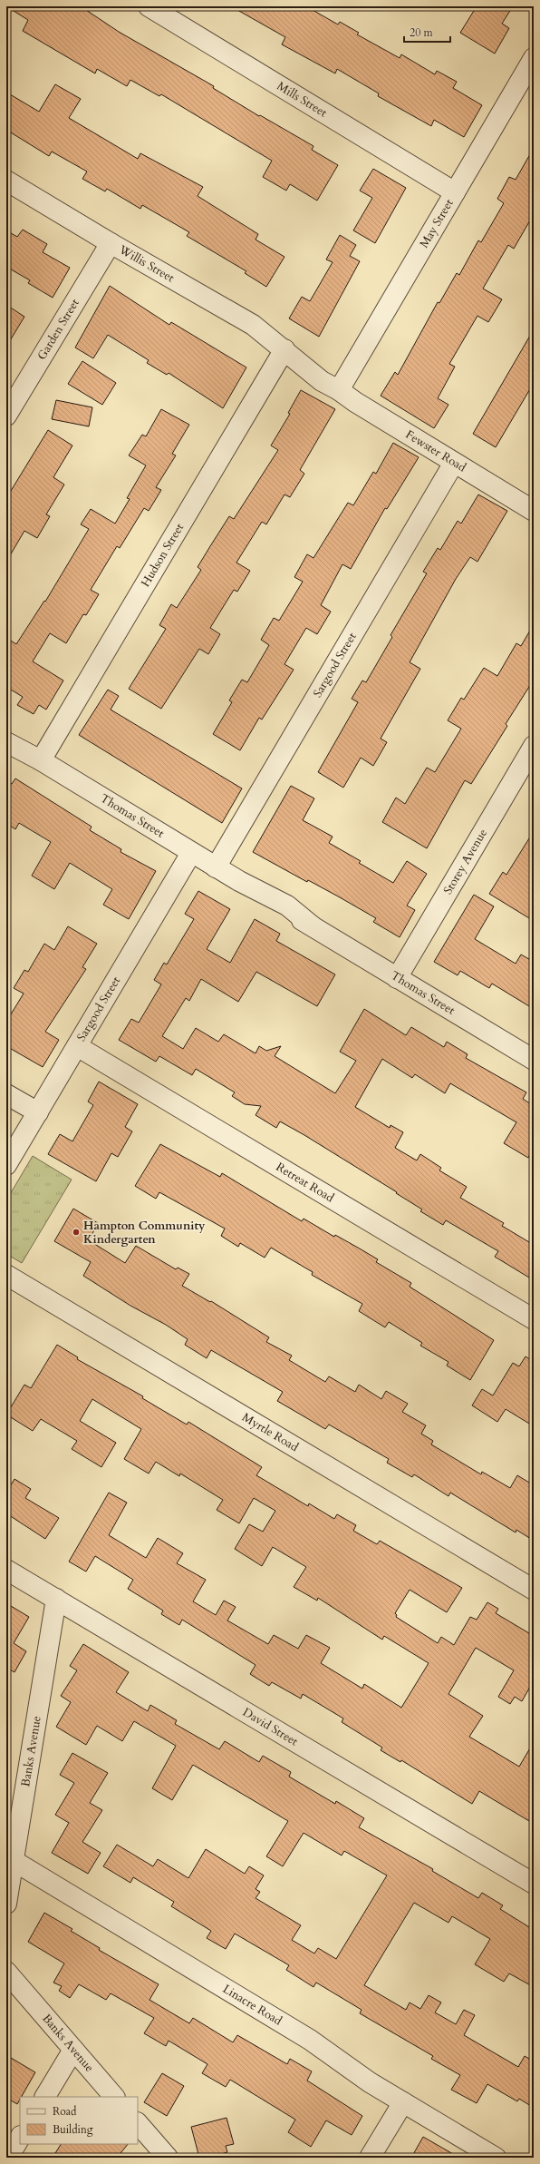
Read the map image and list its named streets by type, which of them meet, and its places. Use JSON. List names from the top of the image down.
{
  "streets": {
    "street": [
      "Mills Street",
      "May Street",
      "Willis Street",
      "Garden Street",
      "Fewster Road",
      "Hudson Street",
      "Sargood Street",
      "Thomas Street",
      "Storey Avenue",
      "Retreat Road",
      "Myrtle Road",
      "David Street",
      "Banks Avenue",
      "Linacre Road"
    ]
  },
  "crossings": [
    ["Mills Street", "May Street"],
    ["May Street", "Willis Street"],
    ["May Street", "Fewster Road"],
    ["Willis Street", "Garden Street"],
    ["Willis Street", "Fewster Road"],
    ["Willis Street", "Hudson Street"],
    ["Fewster Road", "Sargood Street"],
    ["Hudson Street", "Thomas Street"],
    ["Sargood Street", "Thomas Street"],
    ["Sargood Street", "Retreat Road"],
    ["Thomas Street", "Storey Avenue"],
    ["David Street", "Banks Avenue"],
    ["Banks Avenue", "Linacre Road"]
  ],
  "places": ["Hampton Community Kindergarten"],
  "legend": ["Road", "Building"],
  "scale_bar": "20 m"
}
